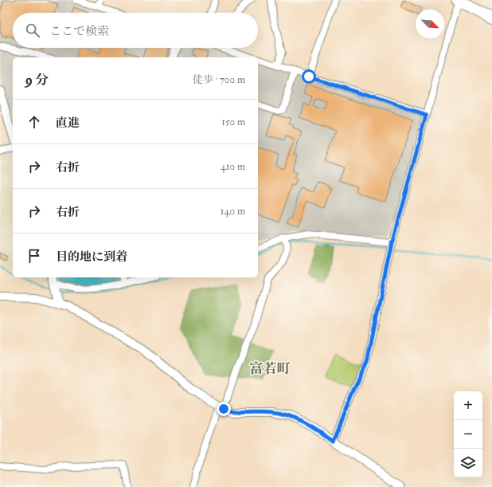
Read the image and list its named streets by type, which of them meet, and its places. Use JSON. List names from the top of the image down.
{
  "districts": ["富若町"],
  "north": "bottom right",
  "page": {
    "search": "ここで検索",
    "heading": ["9 分", "徒歩 · 700 m"],
    "list": [
      ["直進", "150 m"],
      ["右折", "410 m"],
      ["右折", "140 m"],
      "目的地に到着"
    ],
    "map_buttons": ["+", "−"]
  }
}
